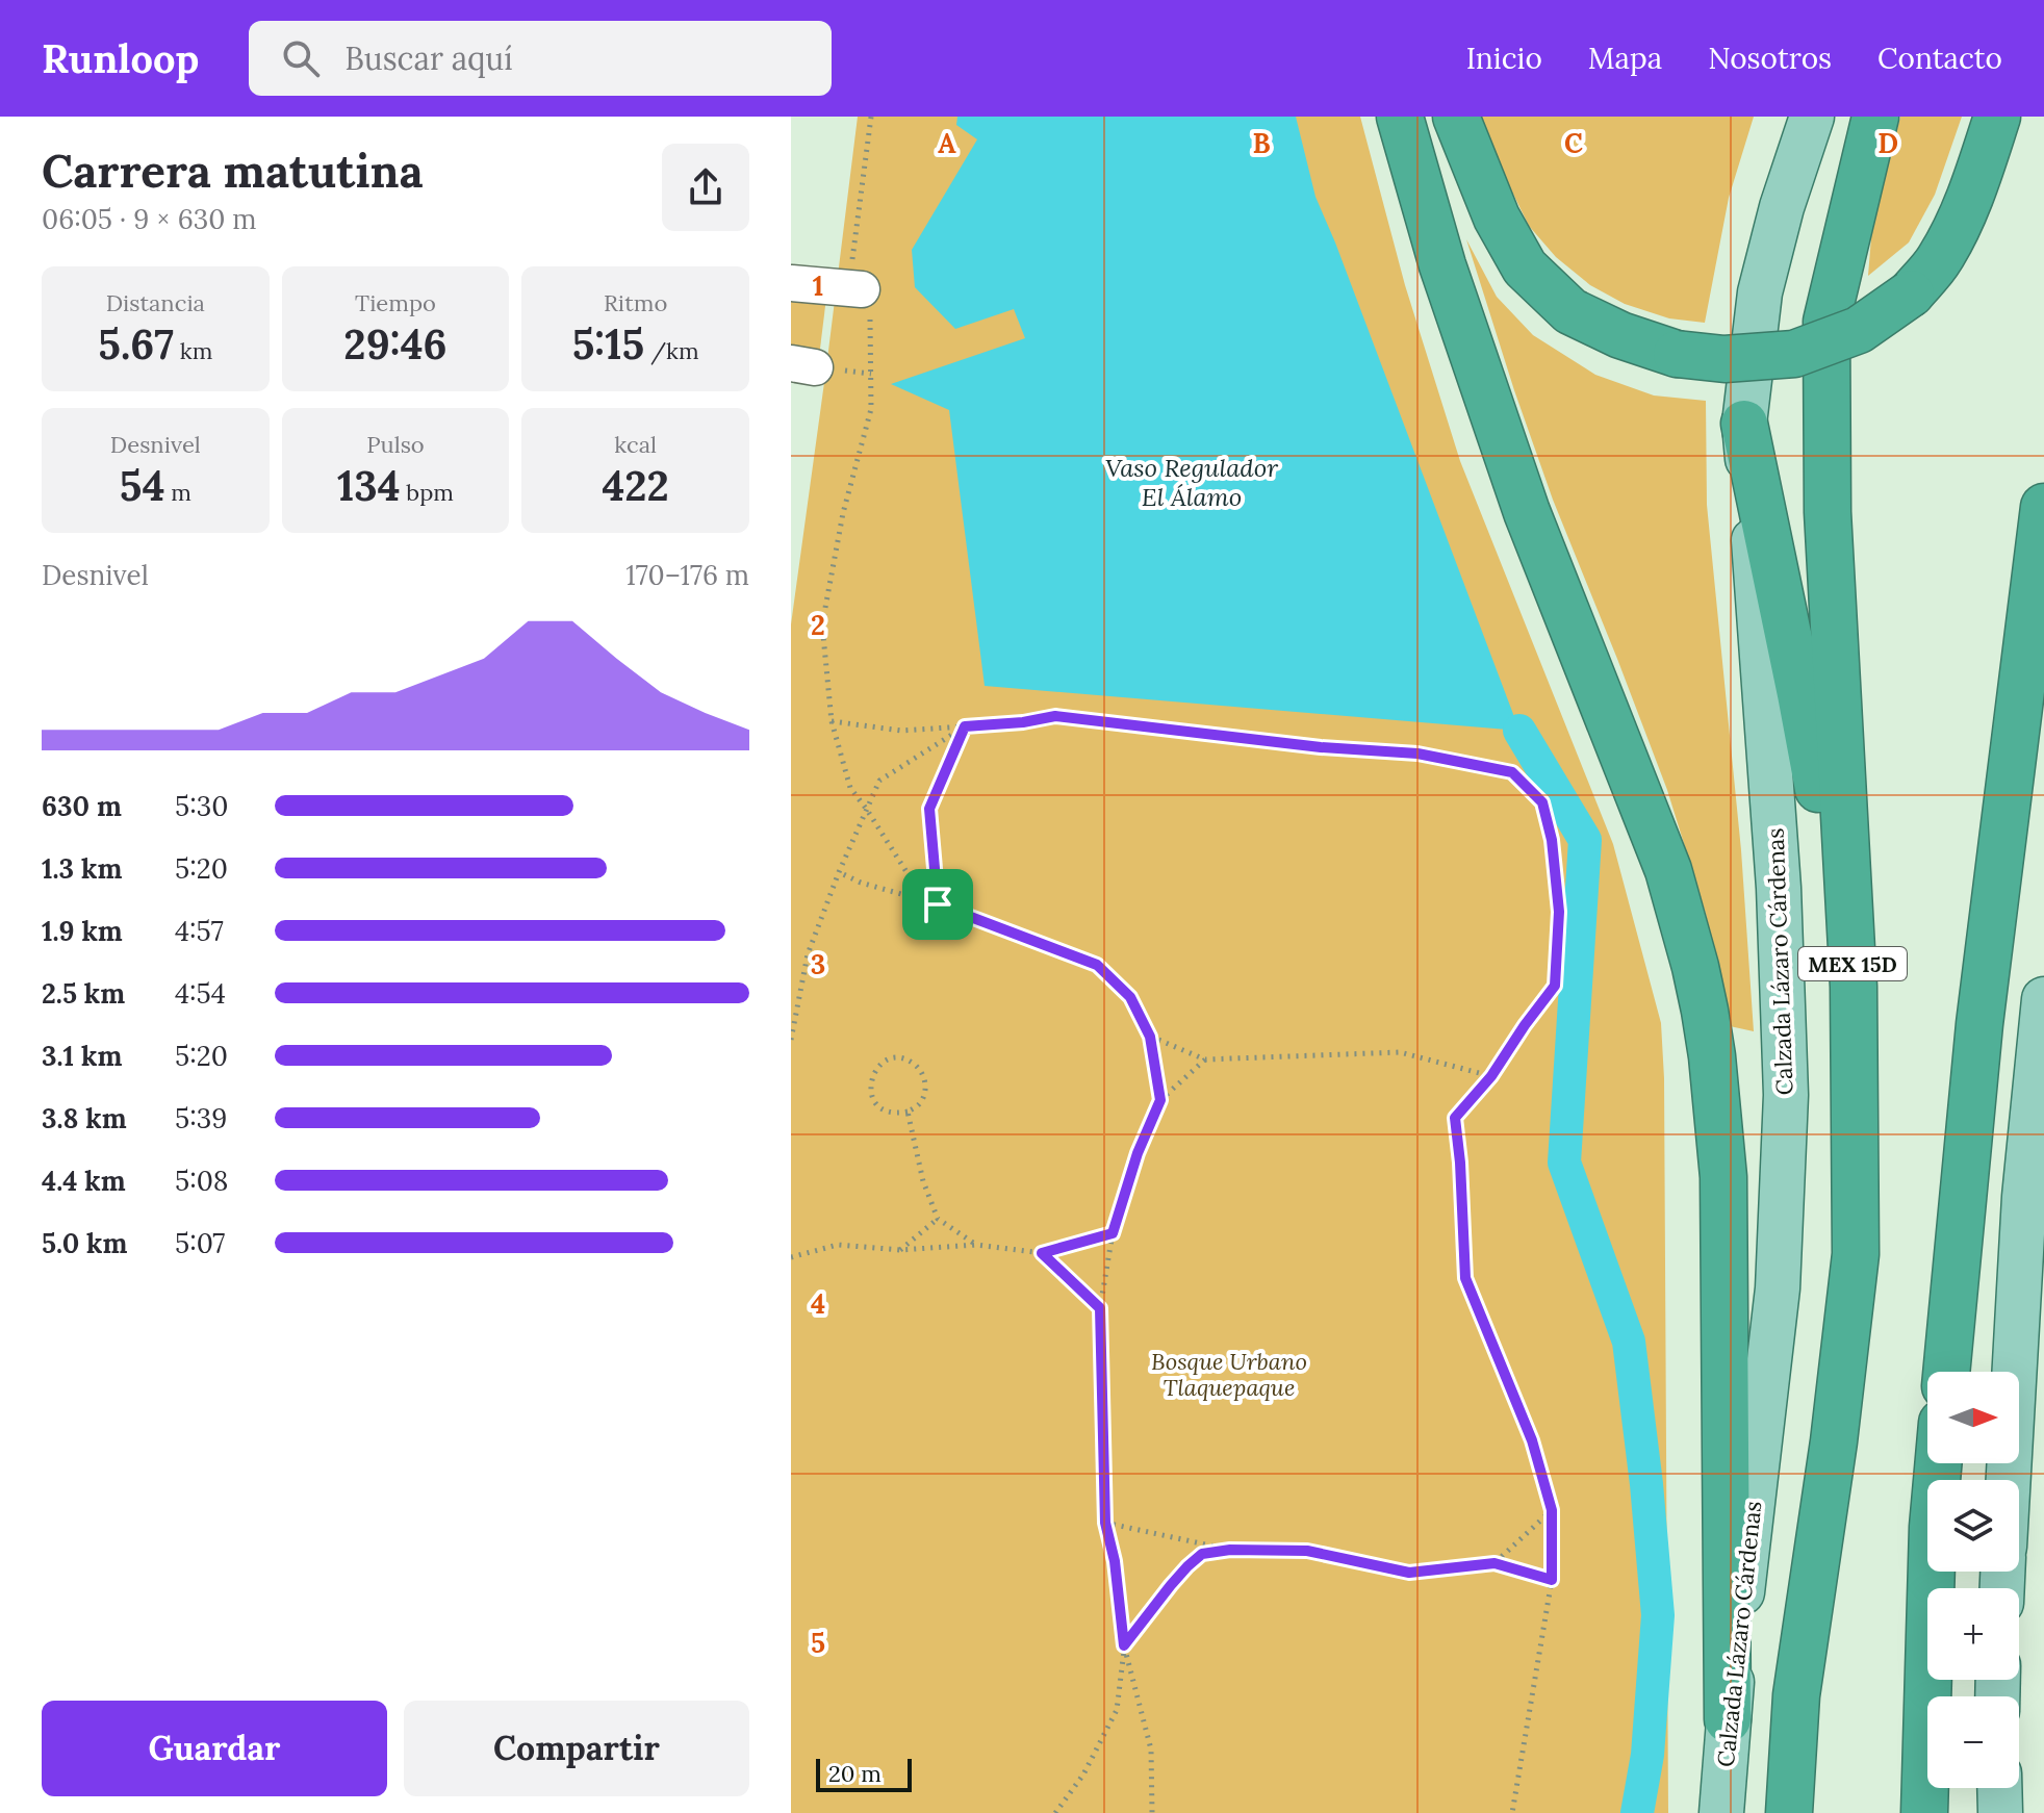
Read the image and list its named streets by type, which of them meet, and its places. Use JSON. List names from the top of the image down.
{
  "streets": {
    "highway": ["MEX 15D"],
    "main road": ["Calzada Lázaro Cárdenas"]
  },
  "water": ["Vaso Regulador El Álamo"],
  "parks": ["Bosque Urbano Tlaquepaque"],
  "scale_bar": "20 m",
  "north": "right",
  "page": {
    "header": "Runloop",
    "search": "Buscar aquí",
    "nav": [
      "Inicio",
      "Mapa",
      "Nosotros",
      "Contacto"
    ],
    "heading": ["Carrera matutina", "06:05 · 9 × 630 m"],
    "stats": [
      ["Distancia", "5.67 km"],
      ["Tiempo", "29:46"],
      ["Ritmo", "5:15 /km"],
      ["Desnivel", "54 m"],
      ["Pulso", "134 bpm"],
      ["kcal", "422"]
    ],
    "chart": ["Desnivel", "170–176 m"],
    "list": [
      {
        "name": "630 m",
        "note": "5:30"
      },
      {
        "name": "1.3 km",
        "note": "5:20"
      },
      {
        "name": "1.9 km",
        "note": "4:57"
      },
      {
        "name": "2.5 km",
        "note": "4:54"
      },
      {
        "name": "3.1 km",
        "note": "5:20"
      },
      {
        "name": "3.8 km",
        "note": "5:39"
      },
      {
        "name": "4.4 km",
        "note": "5:08"
      },
      {
        "name": "5.0 km",
        "note": "5:07"
      }
    ],
    "map_buttons": ["+", "−"],
    "buttons": ["Guardar", "Compartir"],
    "scale": "20 m"
  },
  "grid": {
    "columns": [
      "A",
      "B",
      "C",
      "D"
    ],
    "rows": [
      "1",
      "2",
      "3",
      "4",
      "5"
    ]
  }
}
